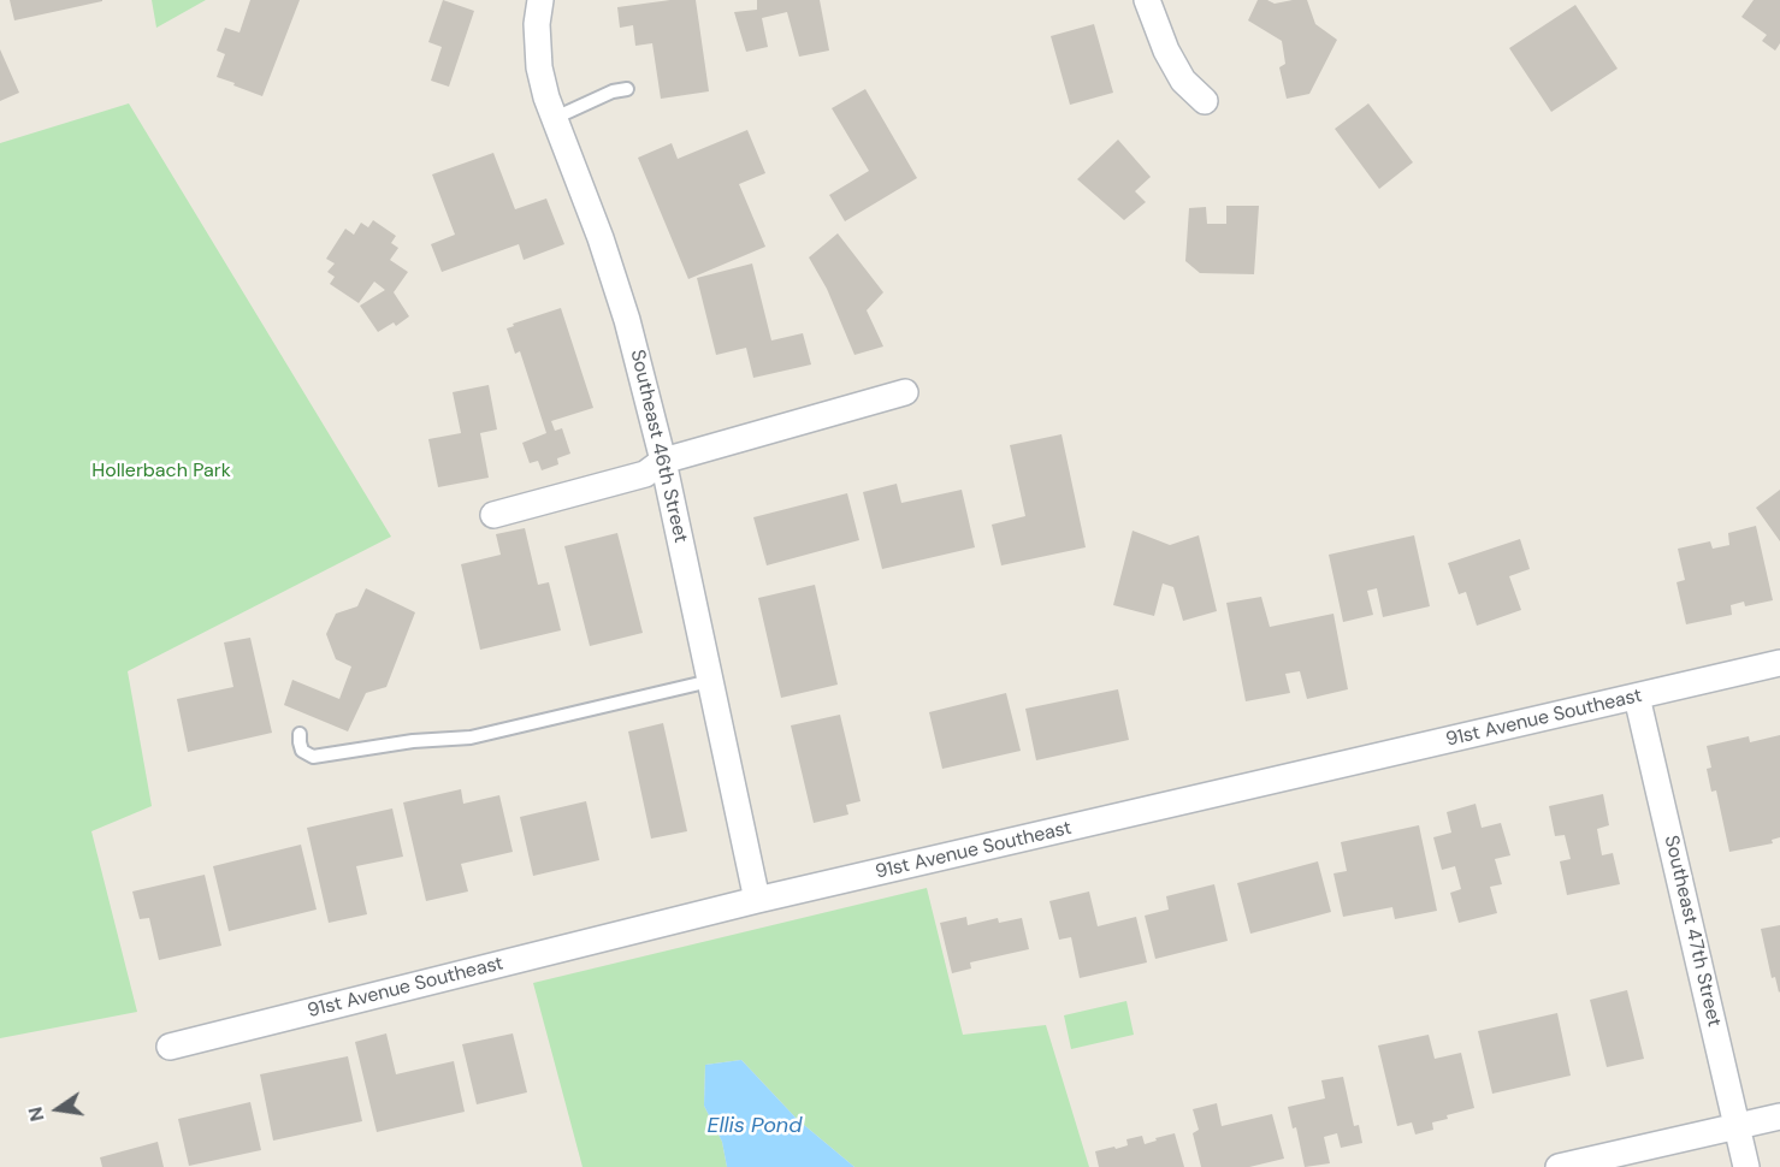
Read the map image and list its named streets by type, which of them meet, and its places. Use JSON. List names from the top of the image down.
{
  "streets": {
    "street": ["Southeast 46th Street", "91st Avenue Southeast", "Southeast 47th Street"]
  },
  "crossings": [
    ["Southeast 46th Street", "91st Avenue Southeast"],
    ["91st Avenue Southeast", "Southeast 47th Street"]
  ],
  "water": ["Ellis Pond"],
  "parks": ["Hollerbach Park"],
  "north": "left"
}
